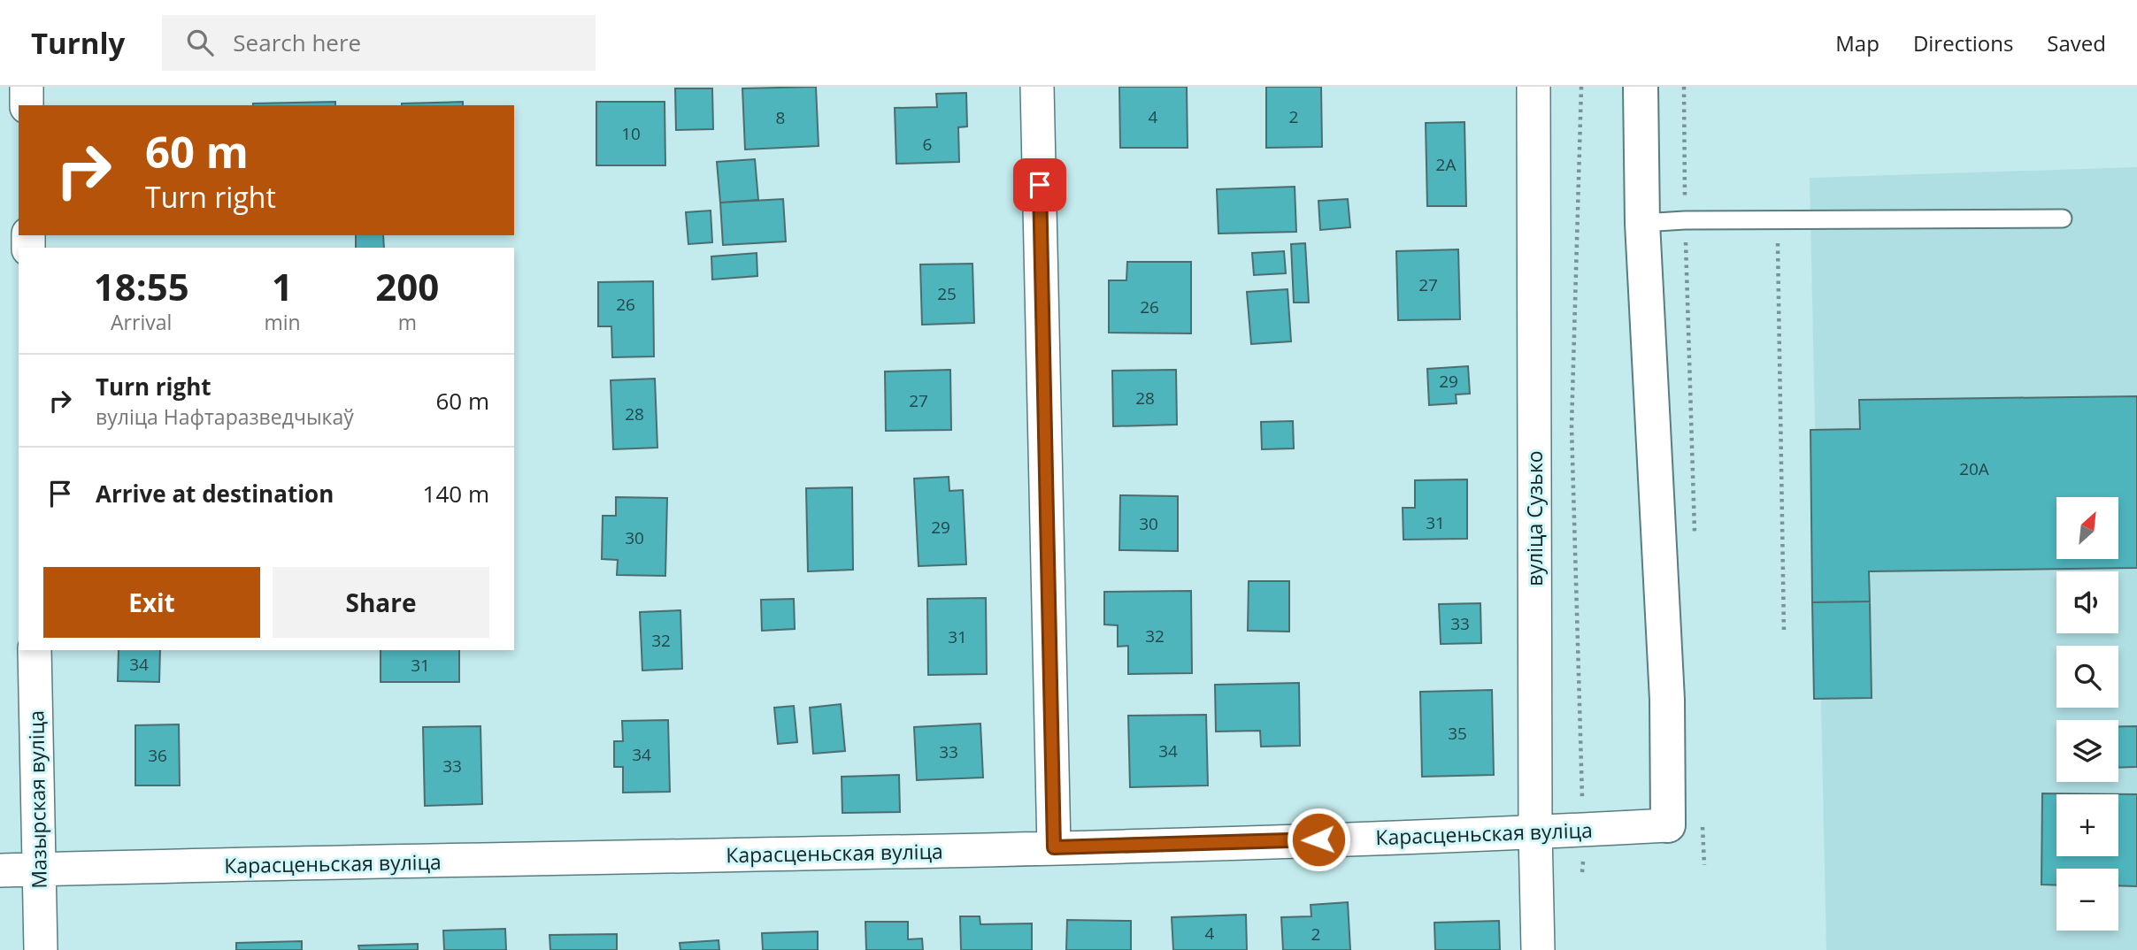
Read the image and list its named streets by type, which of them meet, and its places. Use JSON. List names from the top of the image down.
{
  "streets": {
    "street": ["вуліца Сузько", "Мазырская вуліца", "Карасценьская вуліца"]
  },
  "crossings": [
    ["вуліца Сузько", "Карасценьская вуліца"],
    ["Мазырская вуліца", "Карасценьская вуліца"]
  ],
  "house_numbers": [
    "4",
    "2",
    "8",
    "10",
    "6",
    "2А",
    "27",
    "25",
    "26",
    "26",
    "29",
    "28",
    "27",
    "28",
    "20А",
    "31",
    "30",
    "29",
    "30",
    "33",
    "32",
    "31",
    "32",
    "34",
    "31",
    "35",
    "34",
    "33",
    "34",
    "36",
    "33",
    "4",
    "2"
  ],
  "north": "top right",
  "page": {
    "header": "Turnly",
    "search": "Search here",
    "nav": ["Map", "Directions", "Saved"],
    "turn": ["60 m", "Turn right"],
    "eta": [
      "18:55",
      "Arrival",
      "1",
      "min",
      "200",
      "m"
    ],
    "list": [
      {
        "name": "Turn right",
        "note": "вуліца Нафтаразведчыкаў",
        "value": "60 m"
      },
      {
        "name": "Arrive at destination",
        "value": "140 m"
      }
    ],
    "map_buttons": ["+", "−"],
    "buttons": ["Exit", "Share"]
  }
}
